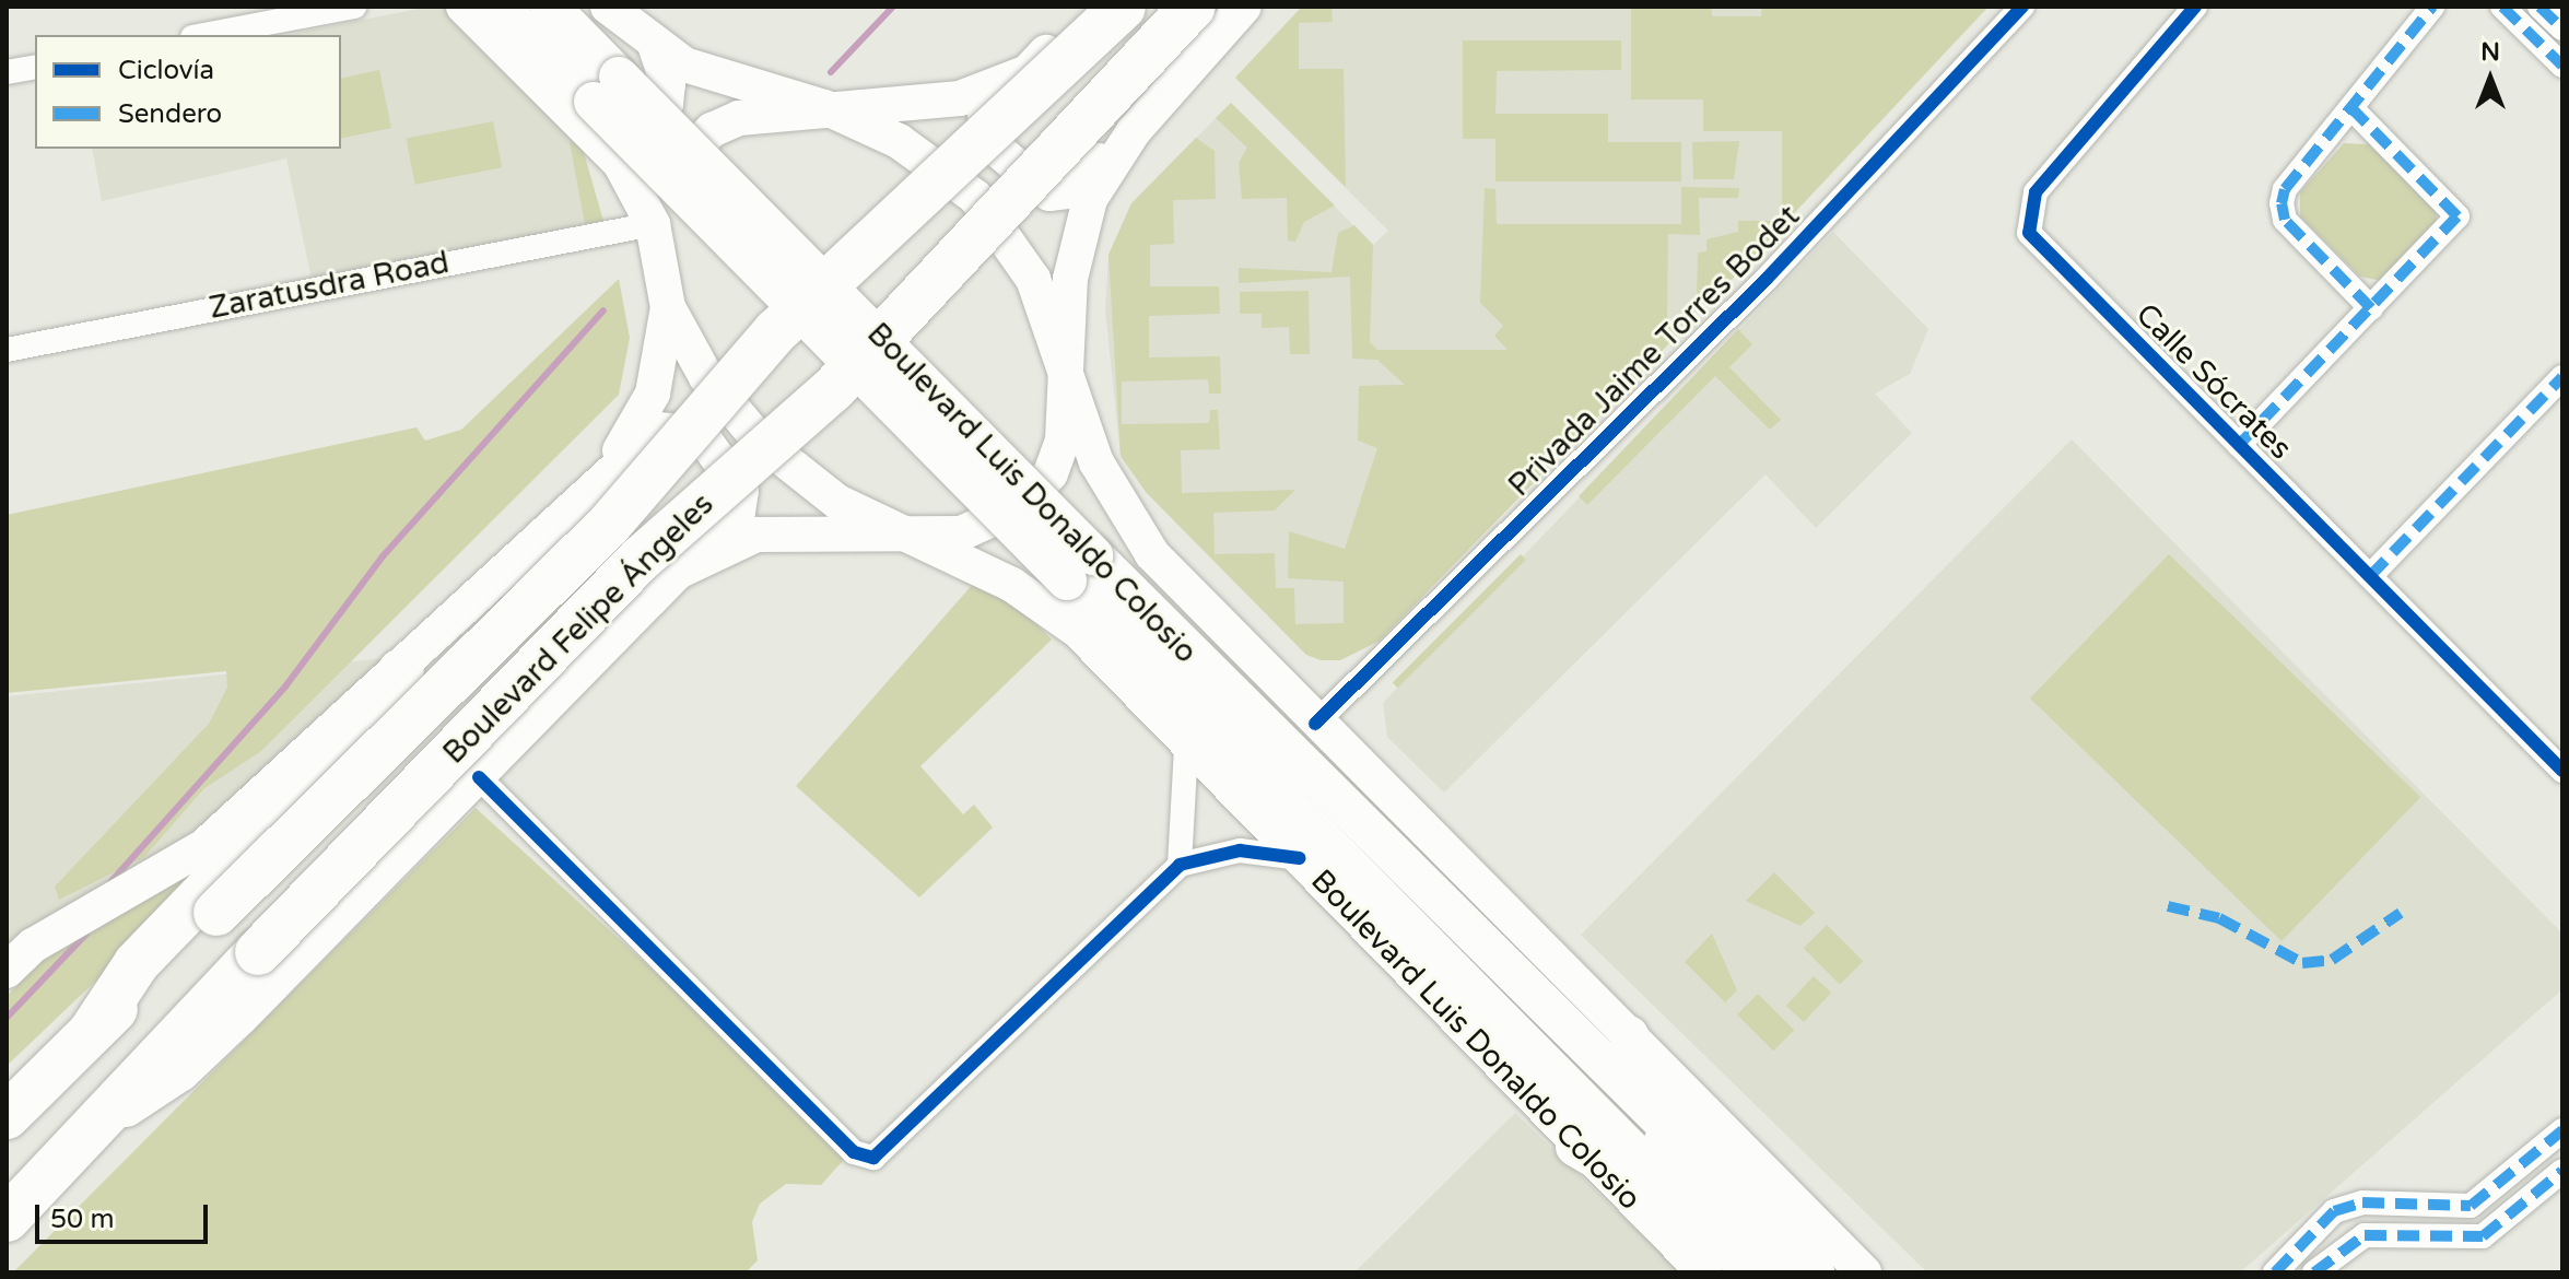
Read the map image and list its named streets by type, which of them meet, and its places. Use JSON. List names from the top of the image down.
{
  "streets": {
    "highway": ["Boulevard Felipe Ángeles"],
    "main road": ["Boulevard Luis Donaldo Colosio"],
    "street": ["Zaratusdra Road", "Privada Jaime Torres Bodet", "Calle Sócrates"]
  },
  "crossings": [
    ["Zaratusdra Road", "Boulevard Luis Donaldo Colosio"],
    ["Privada Jaime Torres Bodet", "Boulevard Luis Donaldo Colosio"]
  ],
  "legend": ["Ciclovía", "Sendero"],
  "scale_bar": "50 m",
  "north": "top"
}
